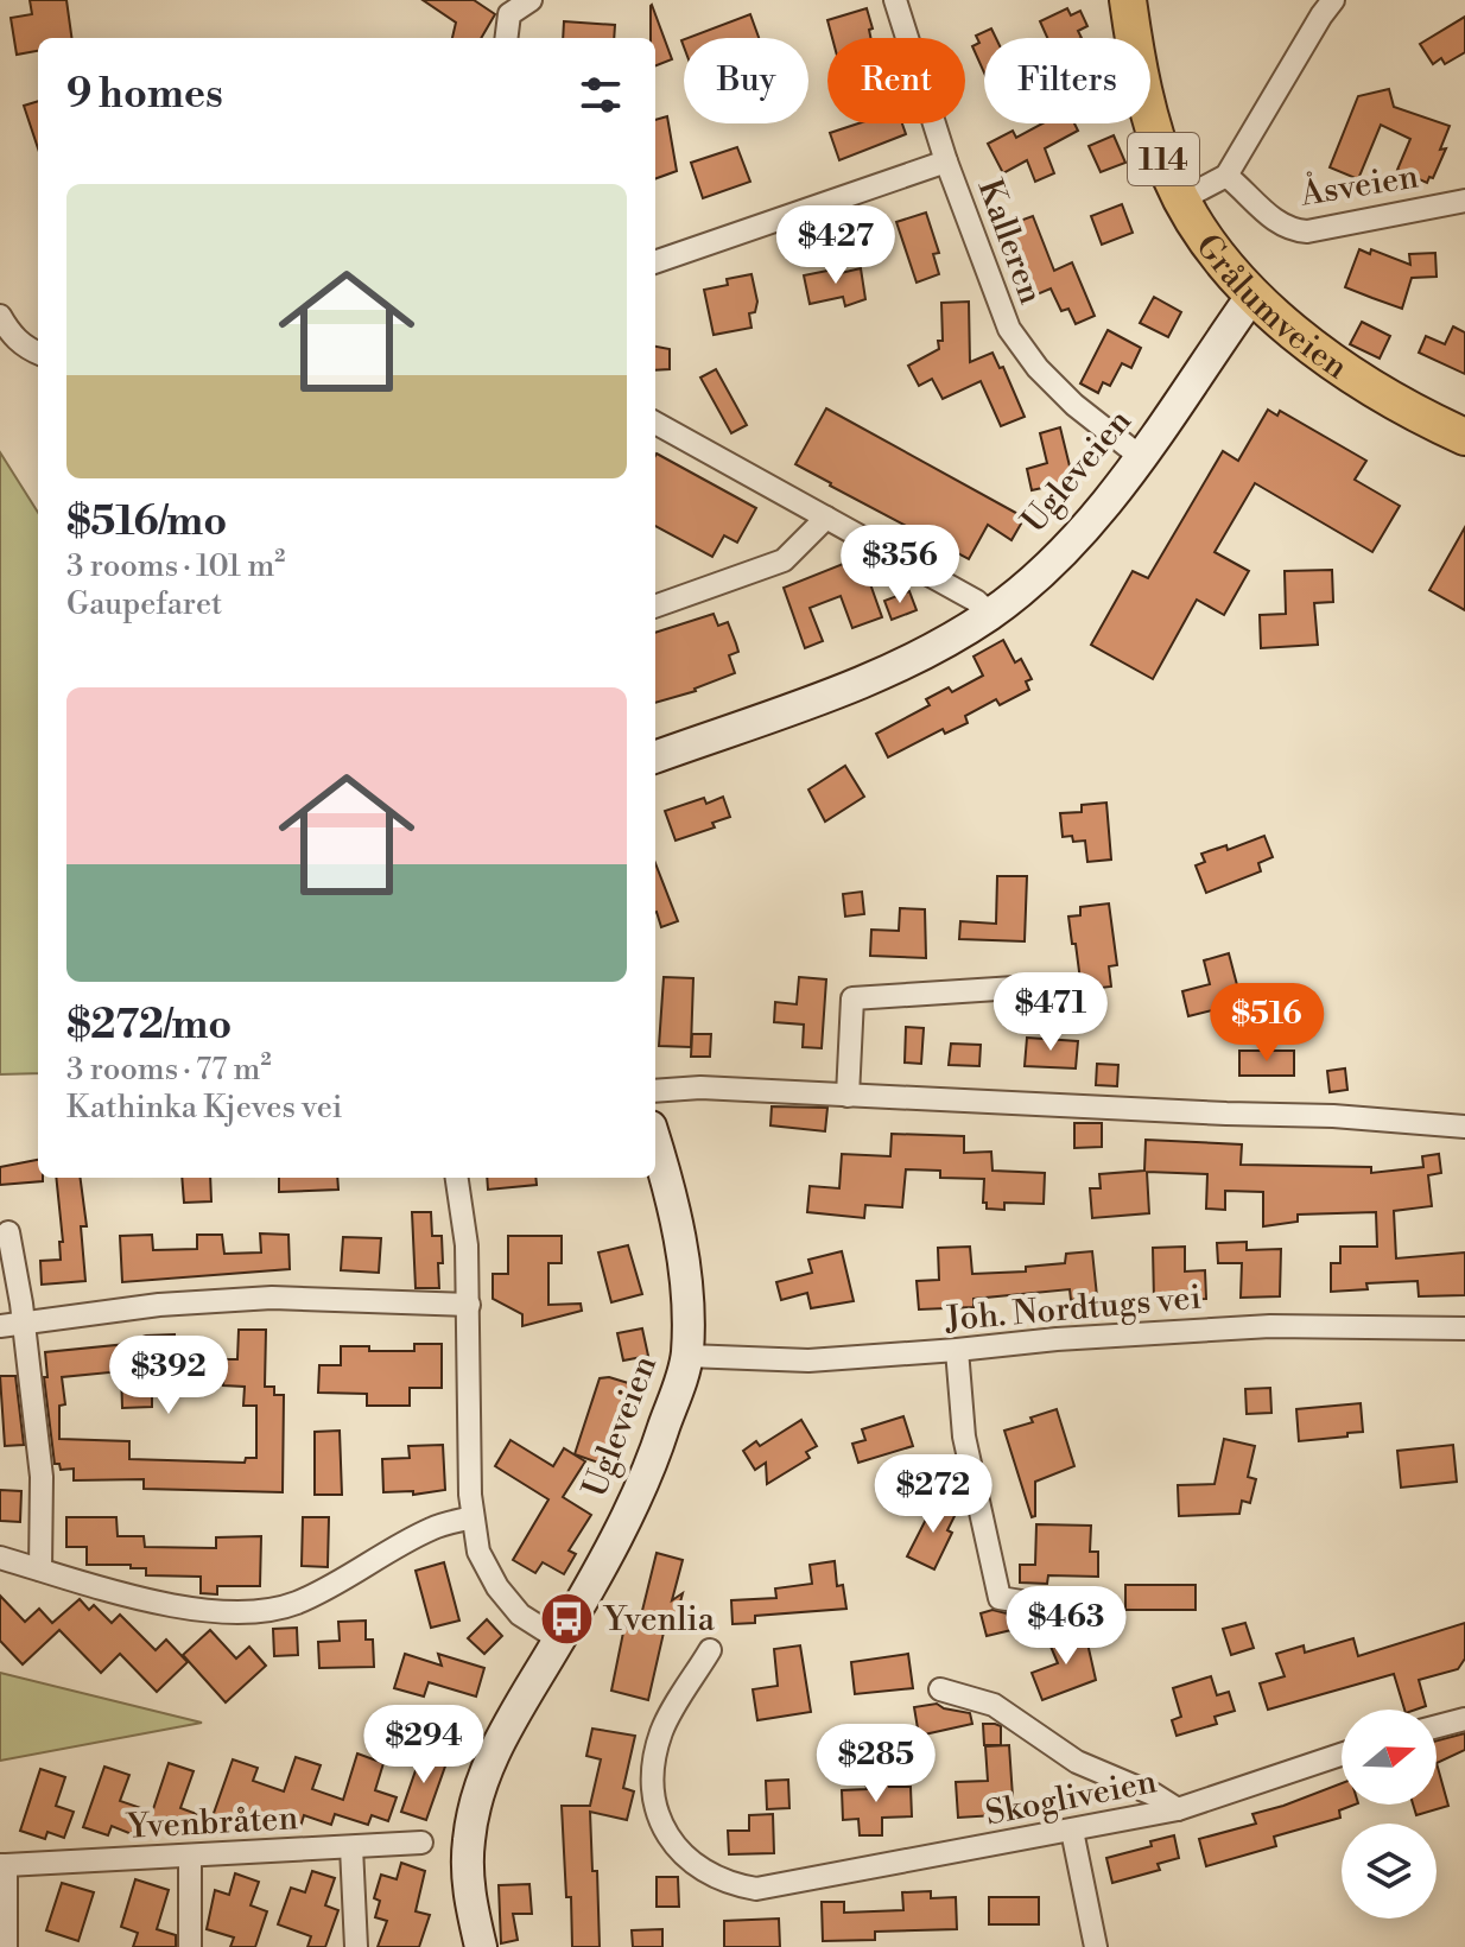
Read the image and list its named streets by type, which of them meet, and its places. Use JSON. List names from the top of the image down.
{
  "streets": {
    "main road": ["114", "Grålumveien"],
    "street": [
      "Åsveien",
      "Kalleren",
      "Ugleveien",
      "Joh. Nordtugs vei",
      "Skogliveien",
      "Yvenbråten"
    ]
  },
  "crossings": [
    ["Kalleren", "Ugleveien"],
    ["Grålumveien", "Ugleveien"],
    ["Ugleveien", "Joh. Nordtugs vei"]
  ],
  "places": {
    "bus stop": ["Yvenlia"]
  },
  "north": "right",
  "page": {
    "chip": ["Buy", "Rent", "Filters"],
    "heading": "9 homes",
    "list": [
      {
        "name": "$516/mo",
        "note": "3 rooms · 101 m² · Gaupefaret"
      },
      {
        "name": "$272/mo",
        "note": "3 rooms · 77 m² · Kathinka Kjeves vei"
      }
    ],
    "price": [
      "$427",
      "$356",
      "$471",
      "$516",
      "$392",
      "$272",
      "$463",
      "$294",
      "$285"
    ]
  }
}
